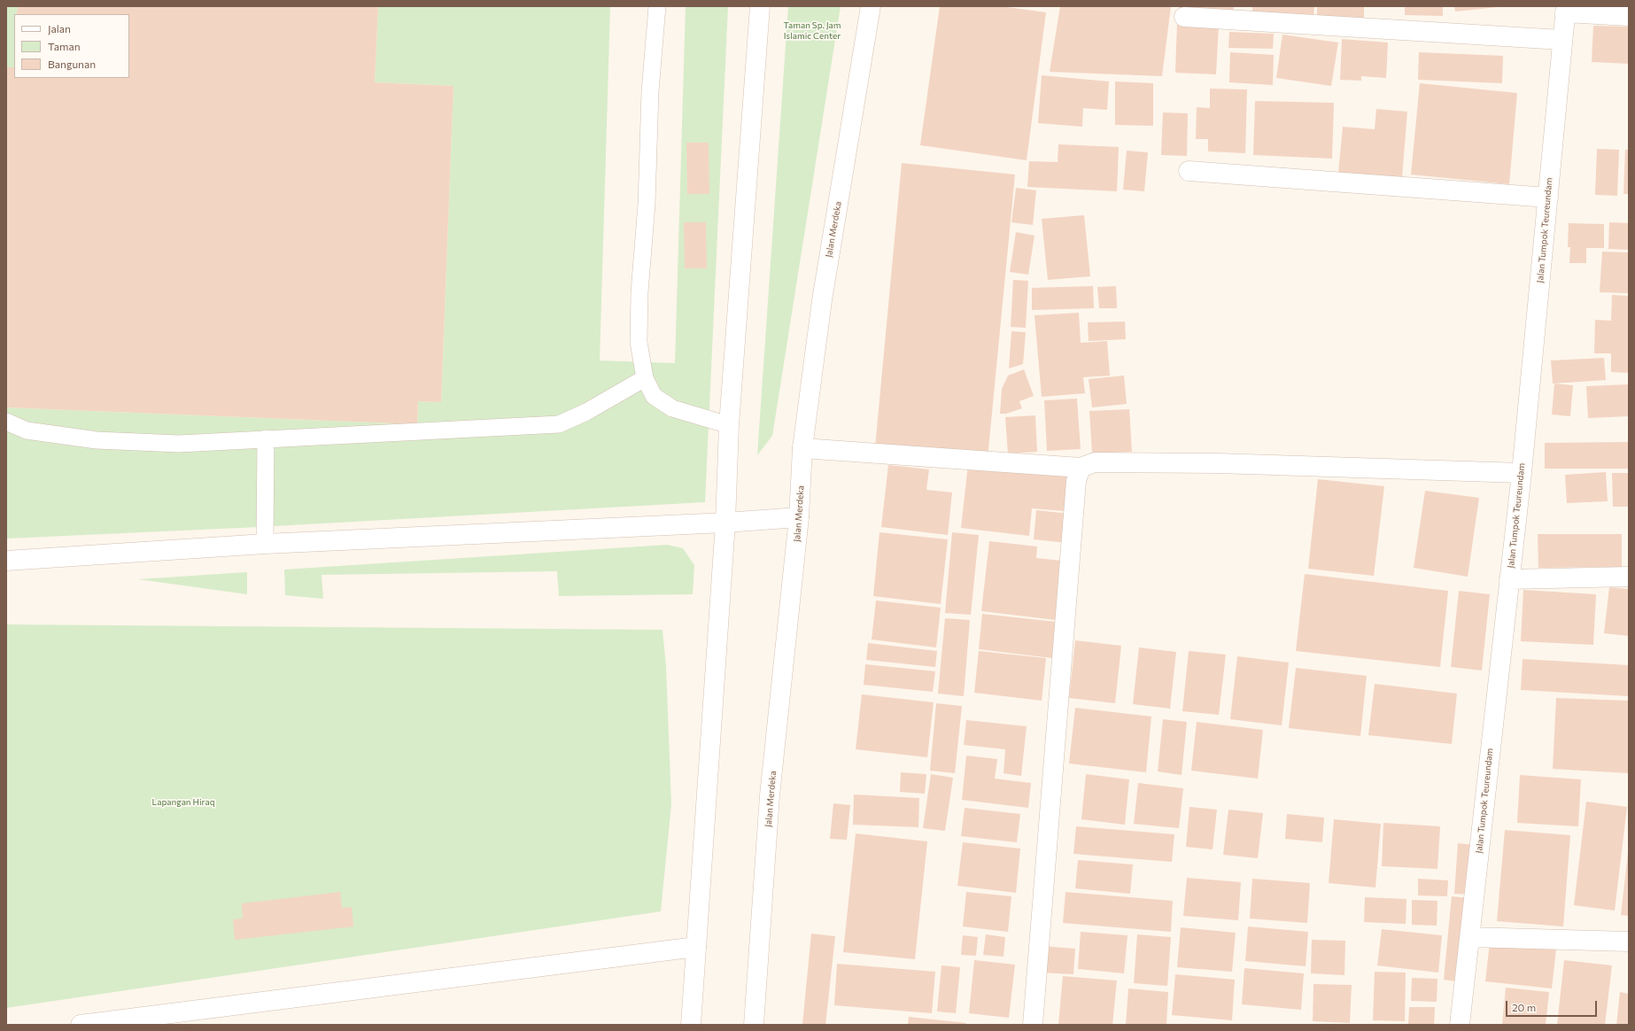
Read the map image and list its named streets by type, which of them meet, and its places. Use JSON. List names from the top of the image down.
{
  "streets": {
    "street": ["Jalan Merdeka", "Jalan Tumpok Teureundam"]
  },
  "parks": ["Taman Sp. Jam Islamic Center", "Lapangan Hiraq"],
  "legend": ["Jalan", "Taman", "Bangunan"],
  "scale_bar": "20 m"
}
